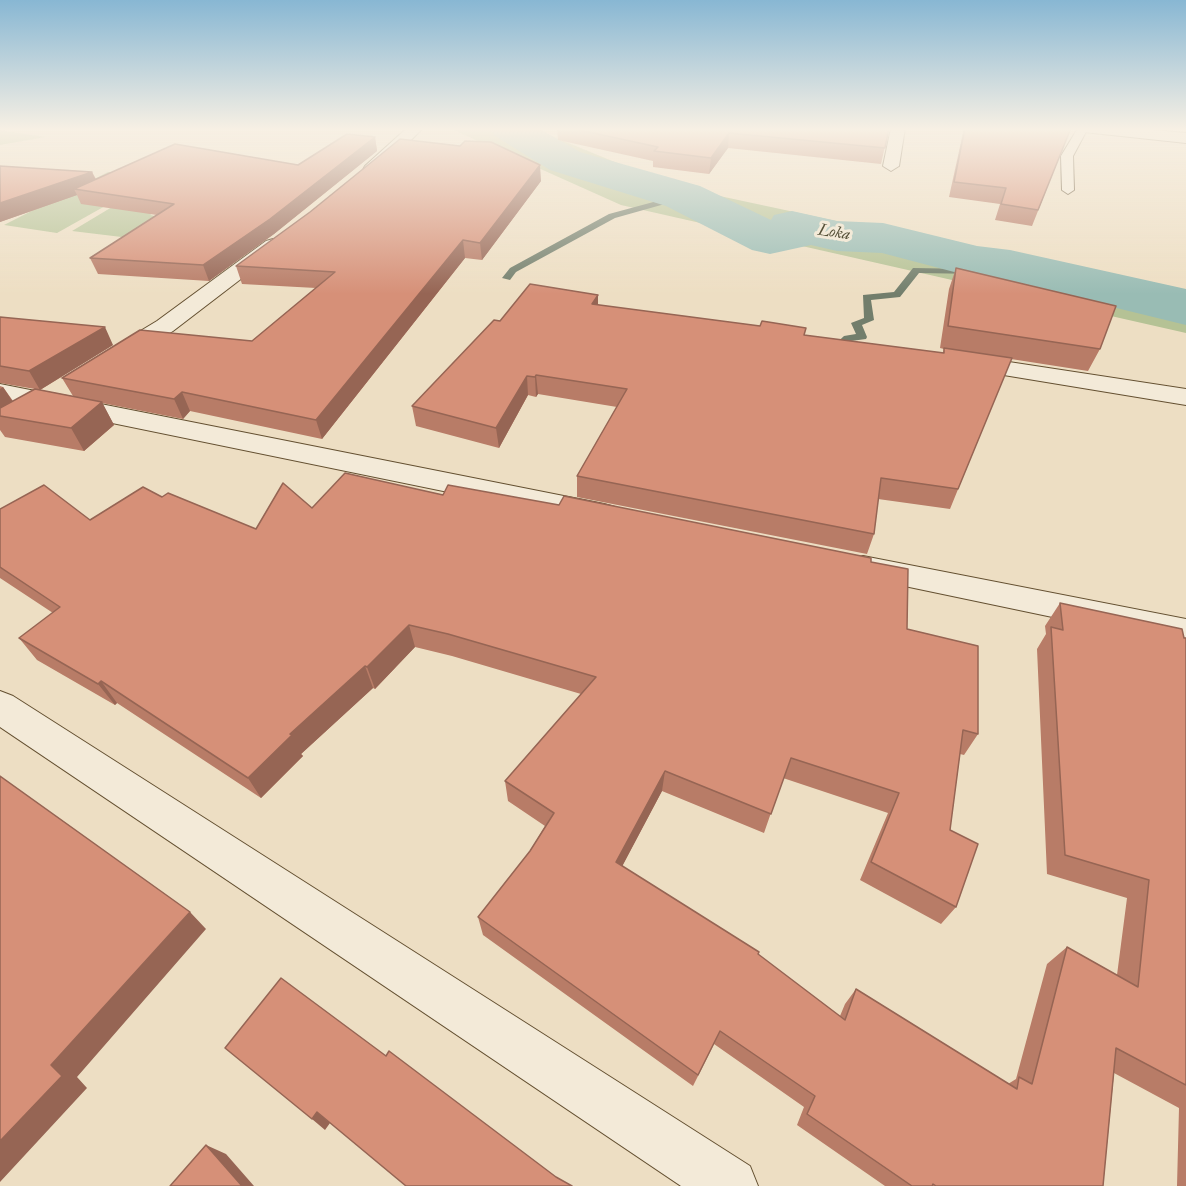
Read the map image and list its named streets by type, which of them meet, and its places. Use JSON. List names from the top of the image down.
{
  "water": ["Loka"]
}
